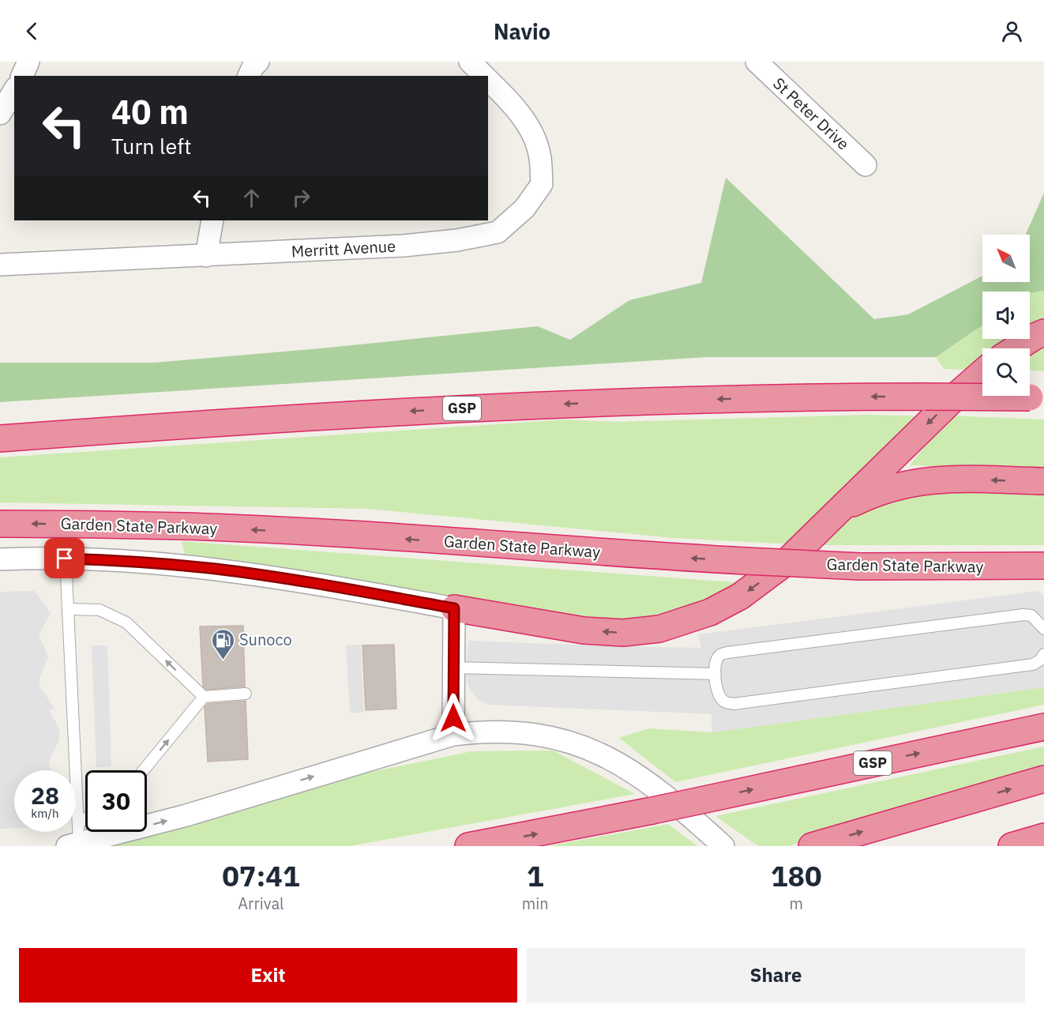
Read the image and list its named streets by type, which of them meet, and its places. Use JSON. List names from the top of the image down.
{
  "streets": {
    "highway": ["GSP", "Garden State Parkway"],
    "street": ["St Peter Drive", "Merritt Avenue"]
  },
  "places": {
    "fuel station": ["Sunoco"]
  },
  "north": "top left",
  "page": {
    "header": "Navio",
    "turn": ["40 m", "Turn left"],
    "speed": "28 km/h",
    "limit": "30",
    "eta": [
      "07:41",
      "Arrival",
      "1",
      "min",
      "180",
      "m"
    ],
    "buttons": ["Exit", "Share"]
  }
}
